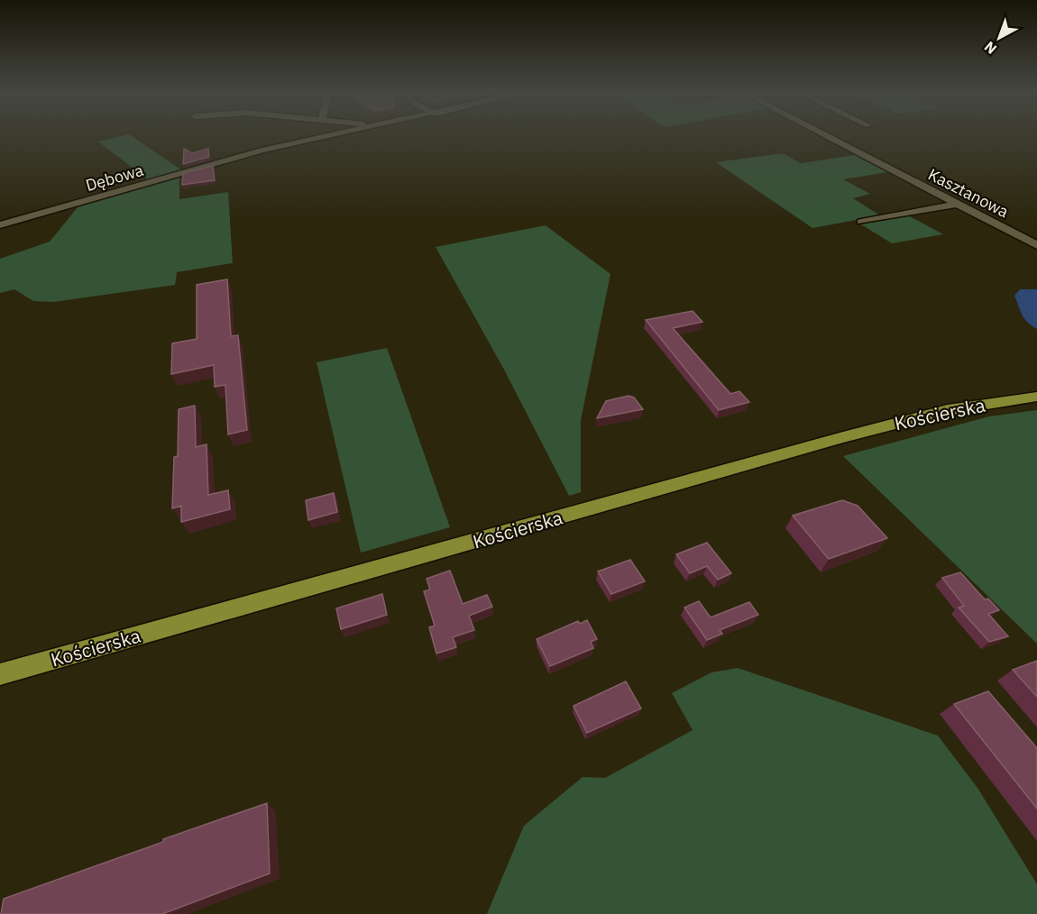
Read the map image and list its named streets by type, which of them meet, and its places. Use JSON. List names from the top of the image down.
{
  "streets": {
    "main road": ["Kościerska"],
    "street": ["Dębowa", "Kasztanowa"]
  },
  "north": "bottom left"
}
